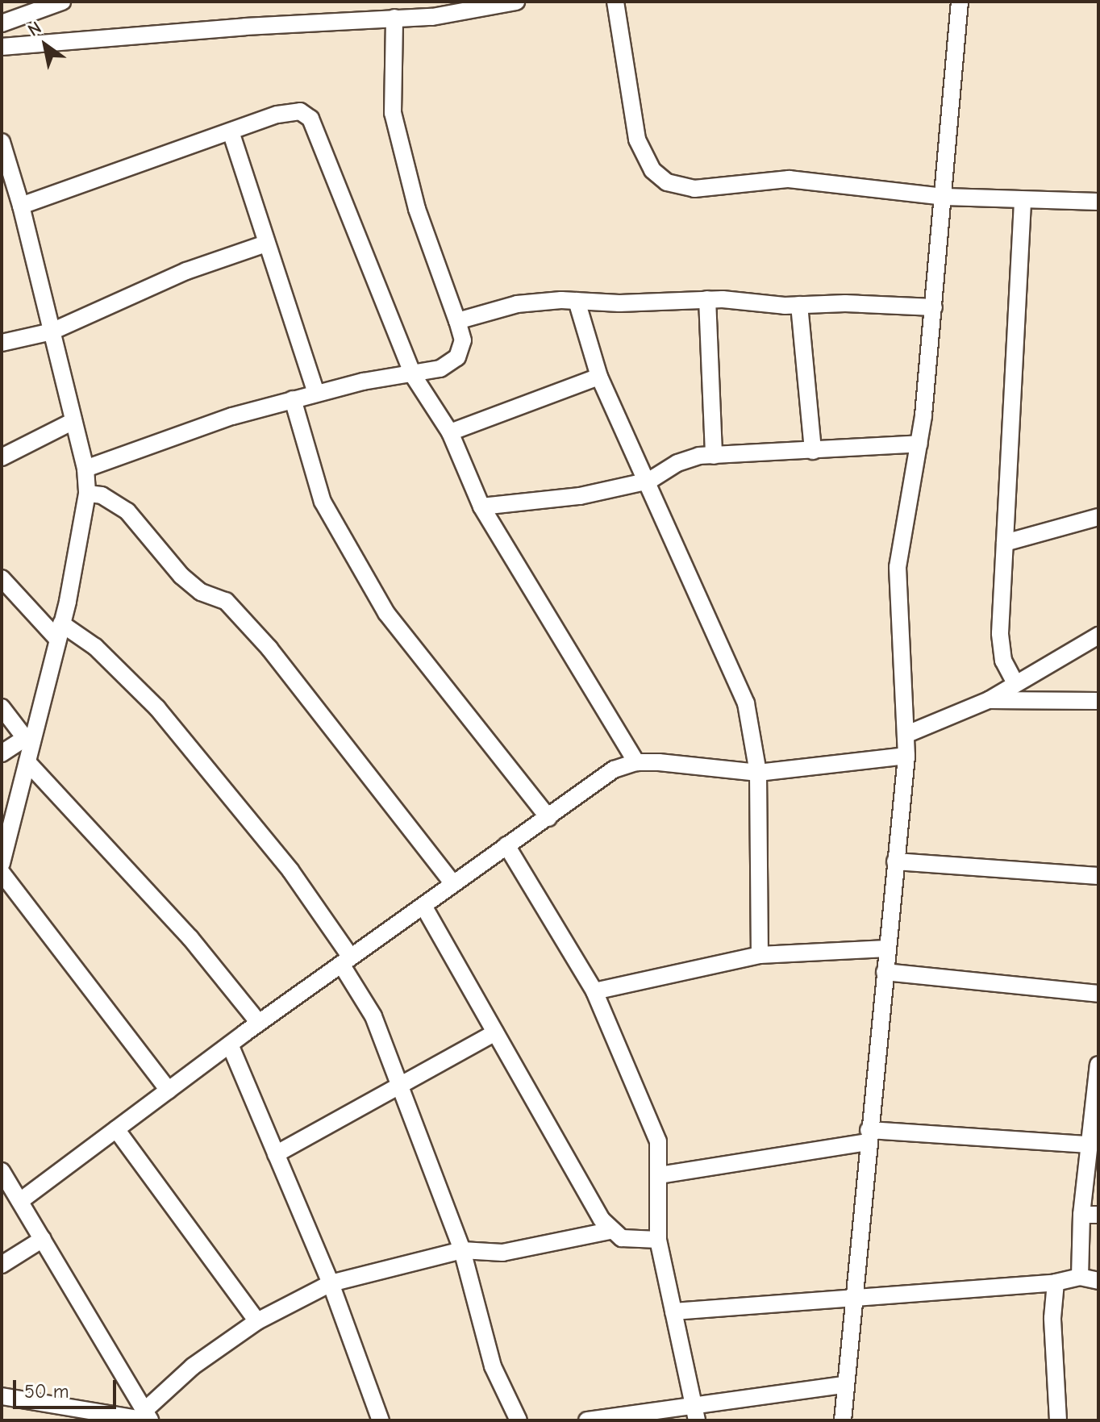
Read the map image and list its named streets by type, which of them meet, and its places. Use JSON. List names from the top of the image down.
{
  "scale_bar": "50 m",
  "north": "top left"
}
